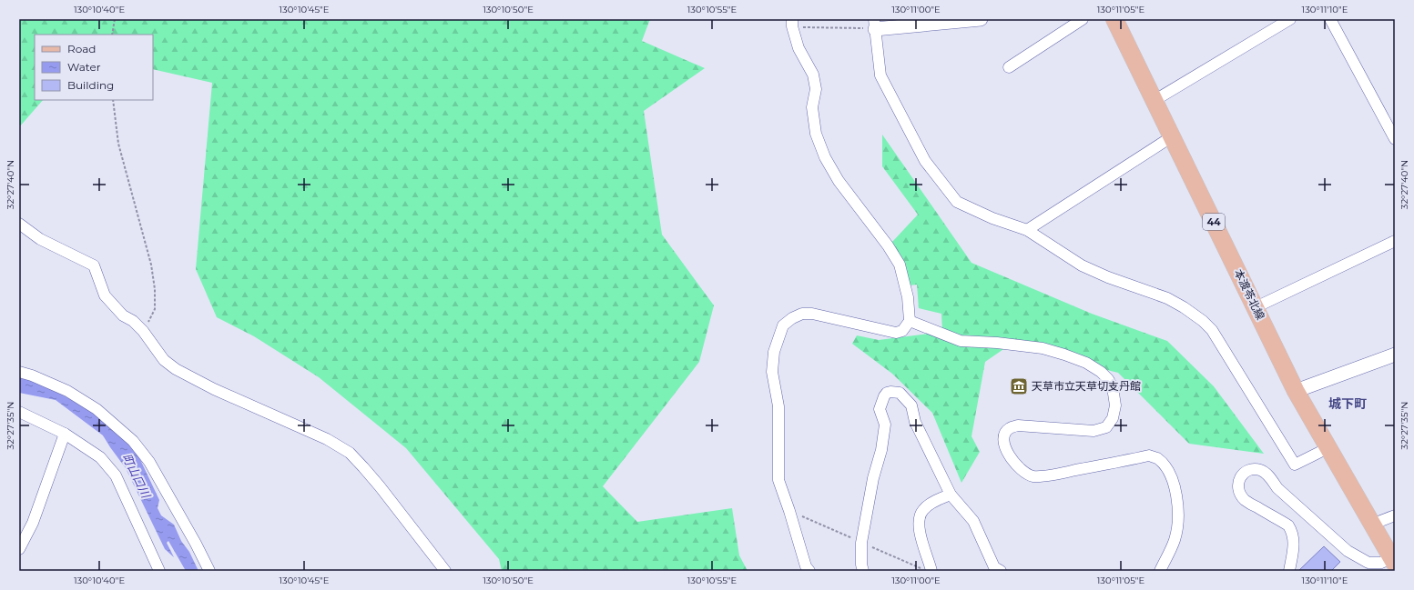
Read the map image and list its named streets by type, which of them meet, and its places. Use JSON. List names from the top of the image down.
{
  "streets": {
    "main road": ["44", "本渡苓北線"]
  },
  "districts": ["城下町"],
  "water": ["町山口川"],
  "places": {
    "museum": ["天草市立天草切支丹館"]
  },
  "legend": ["Road", "Water", "Building"],
  "coordinates": [
    "130°10'40\"E",
    "130°10'45\"E",
    "130°10'50\"E",
    "130°10'55\"E",
    "130°11'00\"E",
    "130°11'05\"E",
    "130°11'10\"E",
    "32°27'40\"N",
    "32°27'35\"N"
  ]
}
